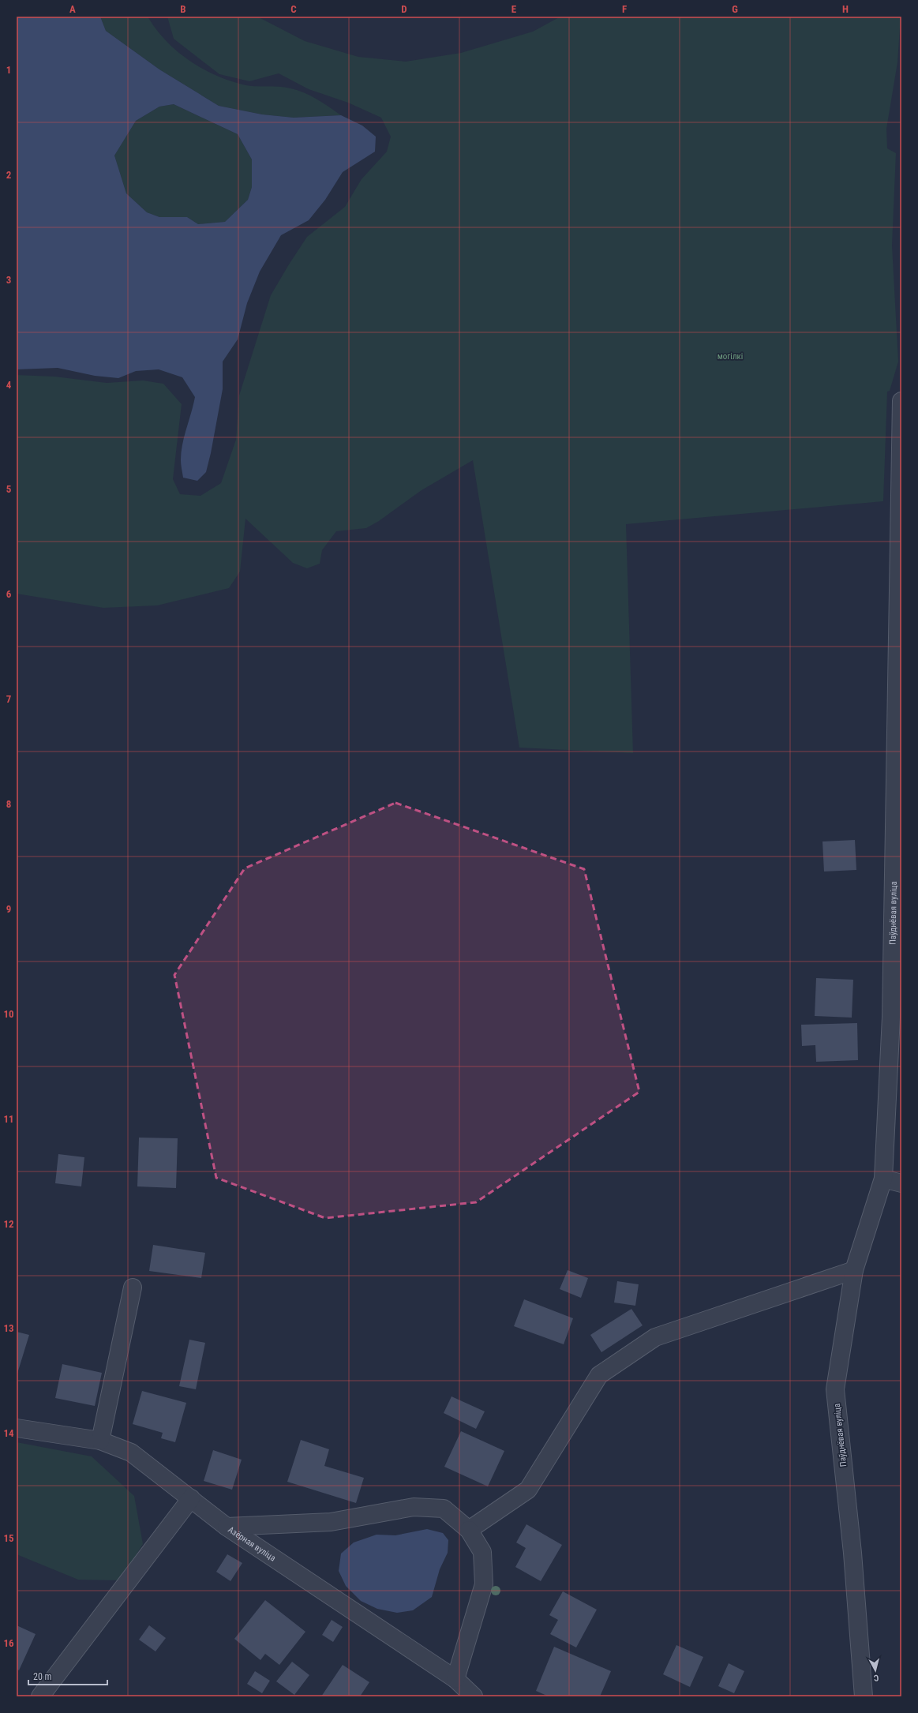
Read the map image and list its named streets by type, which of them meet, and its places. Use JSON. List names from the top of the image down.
{
  "streets": {
    "street": ["Паўднёвая вуліца", "Азёрная вуліца"]
  },
  "parks": ["могілкі"],
  "scale_bar": "20 m",
  "north": "bottom",
  "grid": {
    "columns": [
      "A",
      "B",
      "C",
      "D",
      "E",
      "F",
      "G",
      "H"
    ],
    "rows": [
      "1",
      "2",
      "3",
      "4",
      "5",
      "6",
      "7",
      "8",
      "9",
      "10",
      "11",
      "12",
      "13",
      "14",
      "15",
      "16"
    ]
  }
}
